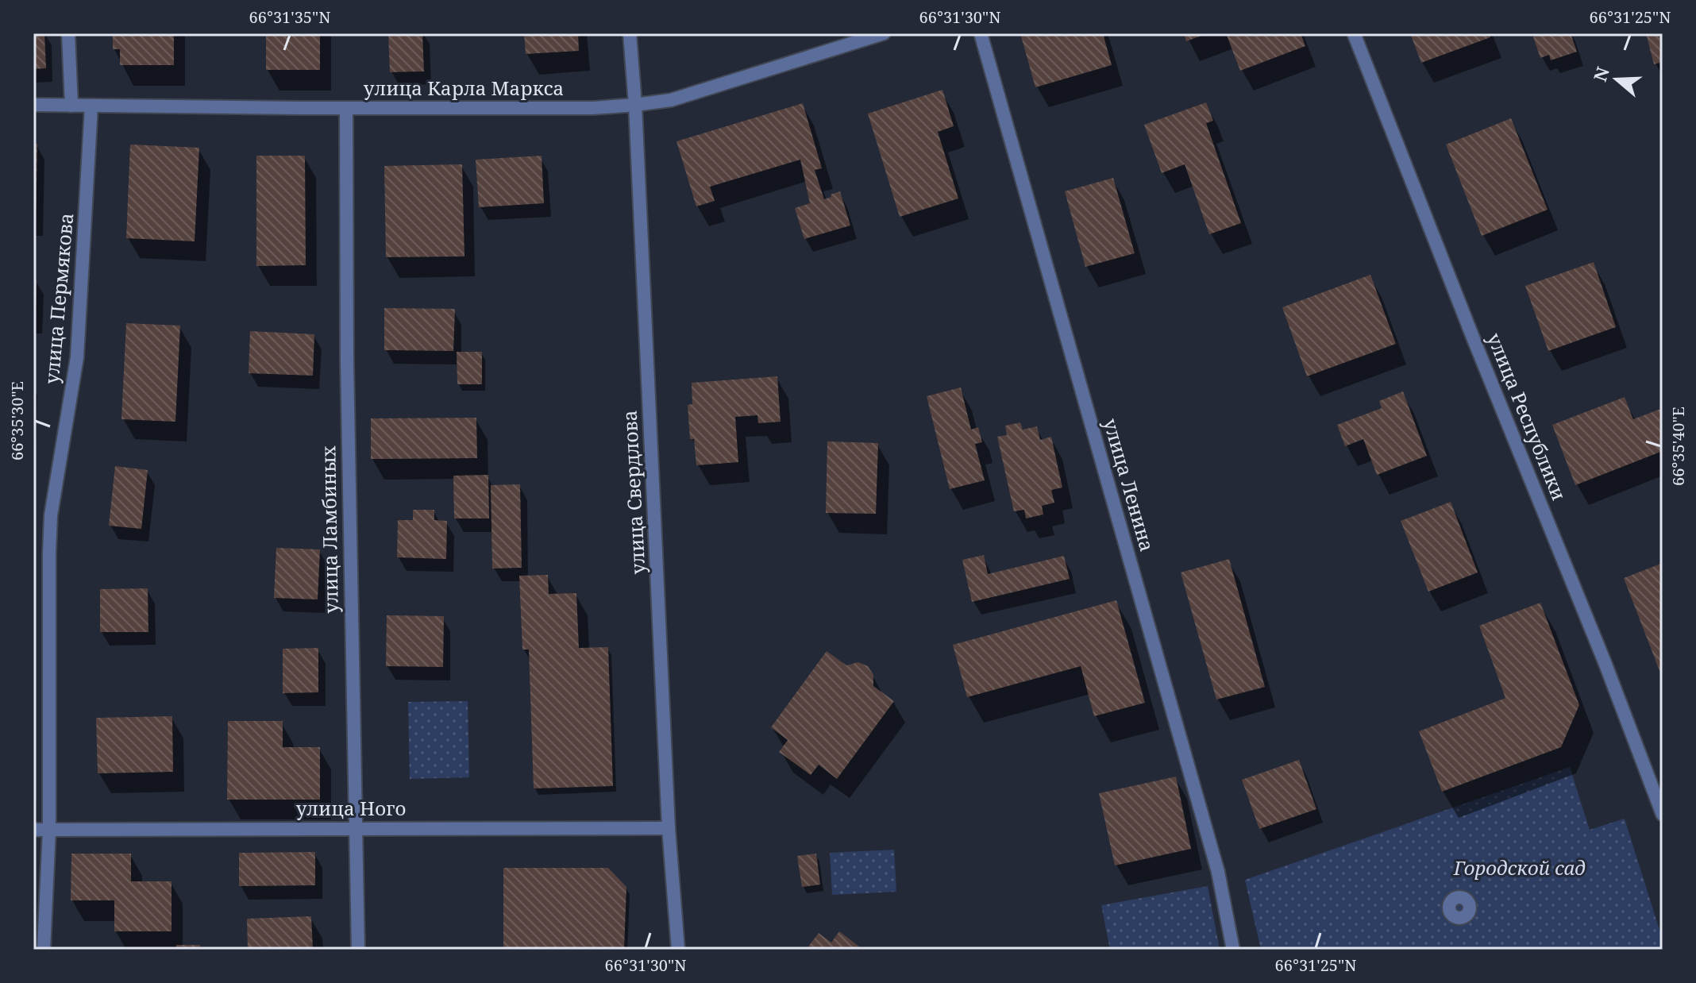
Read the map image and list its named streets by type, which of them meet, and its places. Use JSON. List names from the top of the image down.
{
  "streets": {
    "street": [
      "улица Карла Маркса",
      "улица Пермякова",
      "улица Республики",
      "улица Ленина",
      "улица Свердлова",
      "улица Ламбиных",
      "улица Ного"
    ]
  },
  "crossings": [
    ["улица Карла Маркса", "улица Пермякова"],
    ["улица Карла Маркса", "улица Свердлова"],
    ["улица Карла Маркса", "улица Ламбиных"],
    ["улица Пермякова", "улица Ного"],
    ["улица Свердлова", "улица Ного"],
    ["улица Ламбиных", "улица Ного"]
  ],
  "parks": ["Городской сад"],
  "north": "left",
  "coordinates": [
    "66°31'35\"N",
    "66°31'30\"N",
    "66°31'25\"N",
    "66°35'30\"E",
    "66°35'40\"E"
  ]
}
